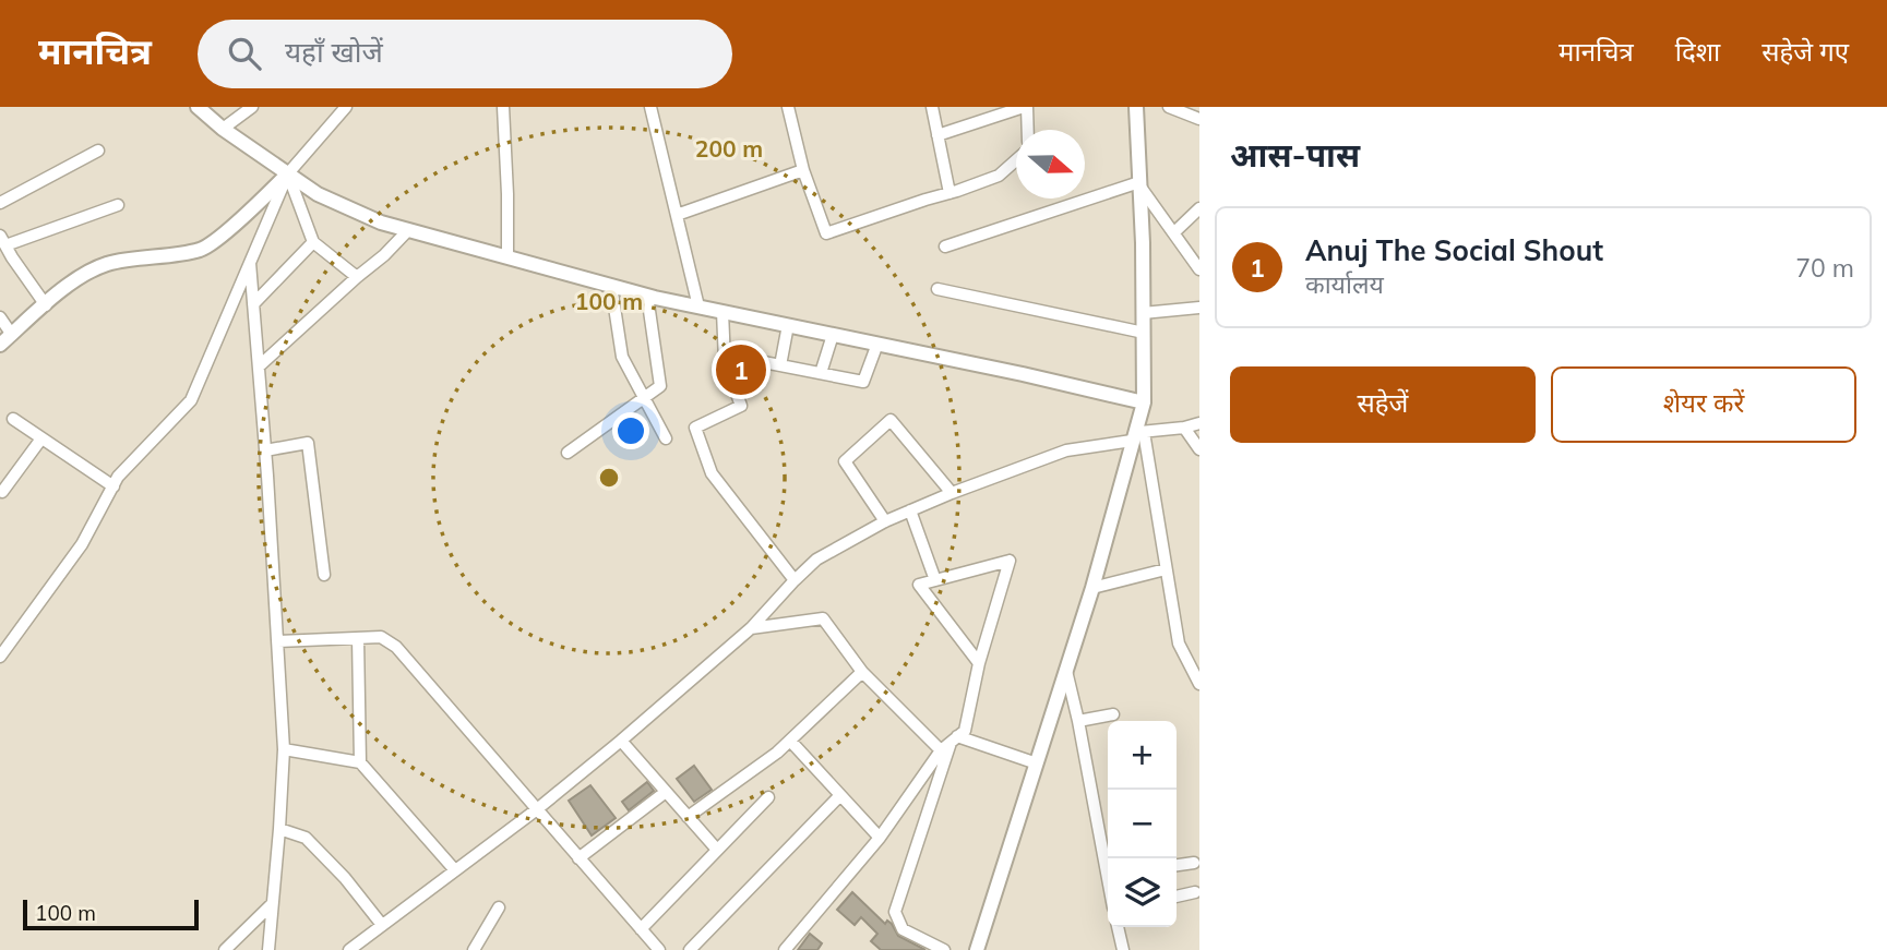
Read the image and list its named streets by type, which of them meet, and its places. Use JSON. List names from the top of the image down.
{
  "scale_bar": "100 m",
  "north": "right",
  "page": {
    "header": "मानचित्र",
    "search": "यहाँ खोजें",
    "nav": ["मानचित्र", "दिशा", "सहेजे गए"],
    "heading": "आस-पास",
    "list": [
      {
        "mark": "1",
        "name": "Anuj The Social Shout",
        "note": "कार्यालय",
        "value": "70 m"
      }
    ],
    "pins": "1",
    "buttons": ["सहेजें", "शेयर करें"],
    "map_buttons": ["+", "−"],
    "scale": "100 m"
  },
  "rings": ["200 m", "100 m"]
}
